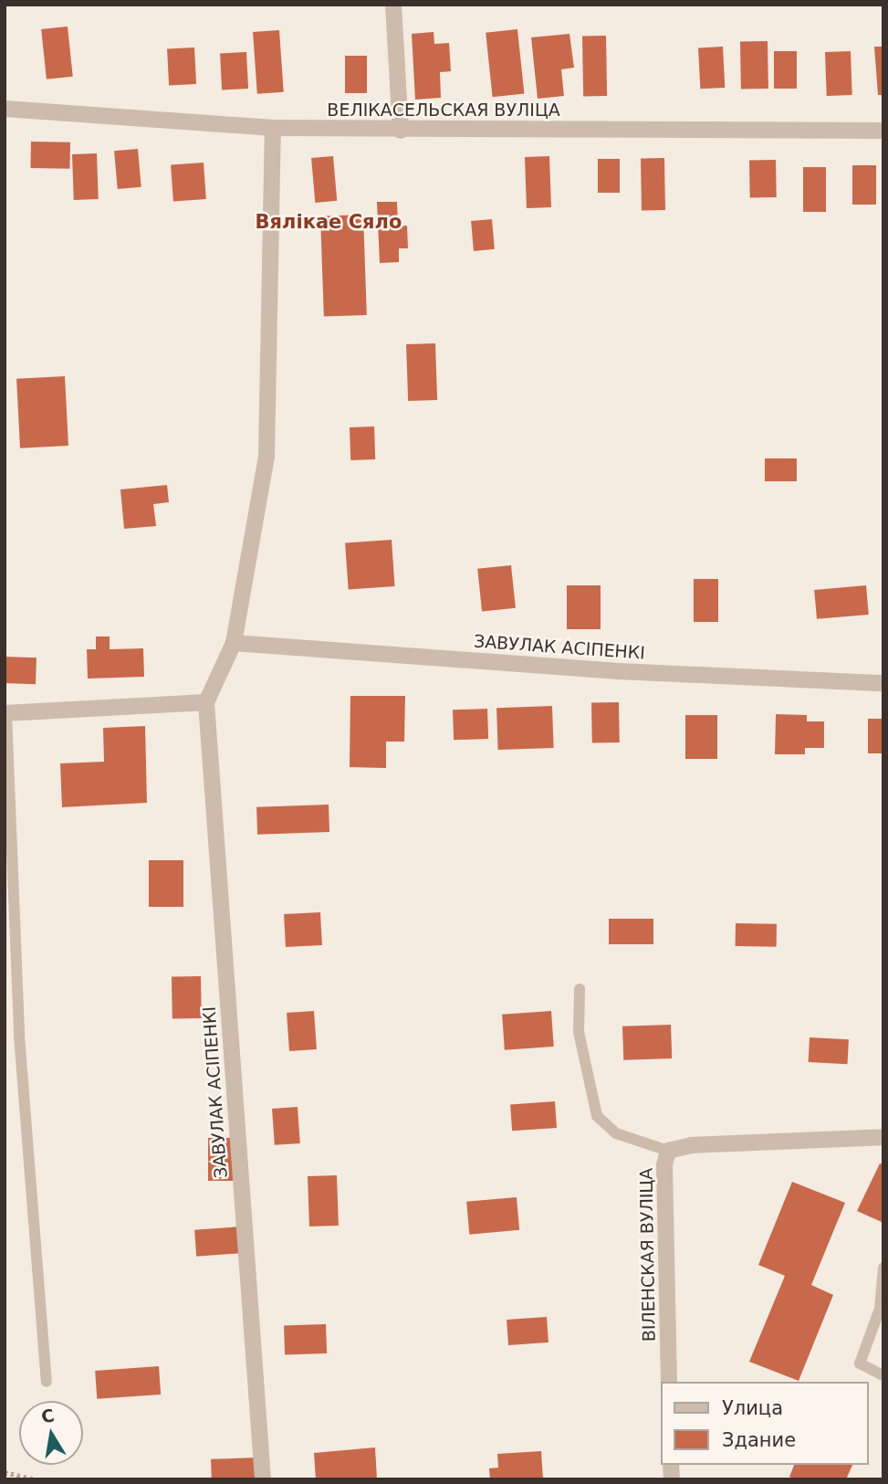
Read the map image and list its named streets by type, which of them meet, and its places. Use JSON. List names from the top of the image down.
{
  "streets": {
    "street": ["ВЕЛІКАСЕЛЬСКАЯ ВУЛІЦА", "ЗАВУЛАК АСІПЕНКІ", "ВІЛЕНСКАЯ ВУЛІЦА"]
  },
  "crossings": [
    ["ВЕЛІКАСЕЛЬСКАЯ ВУЛІЦА", "ЗАВУЛАК АСІПЕНКІ"]
  ],
  "districts": ["Вялікае Сяло"],
  "legend": ["Улица", "Здание"],
  "north": "top"
}
